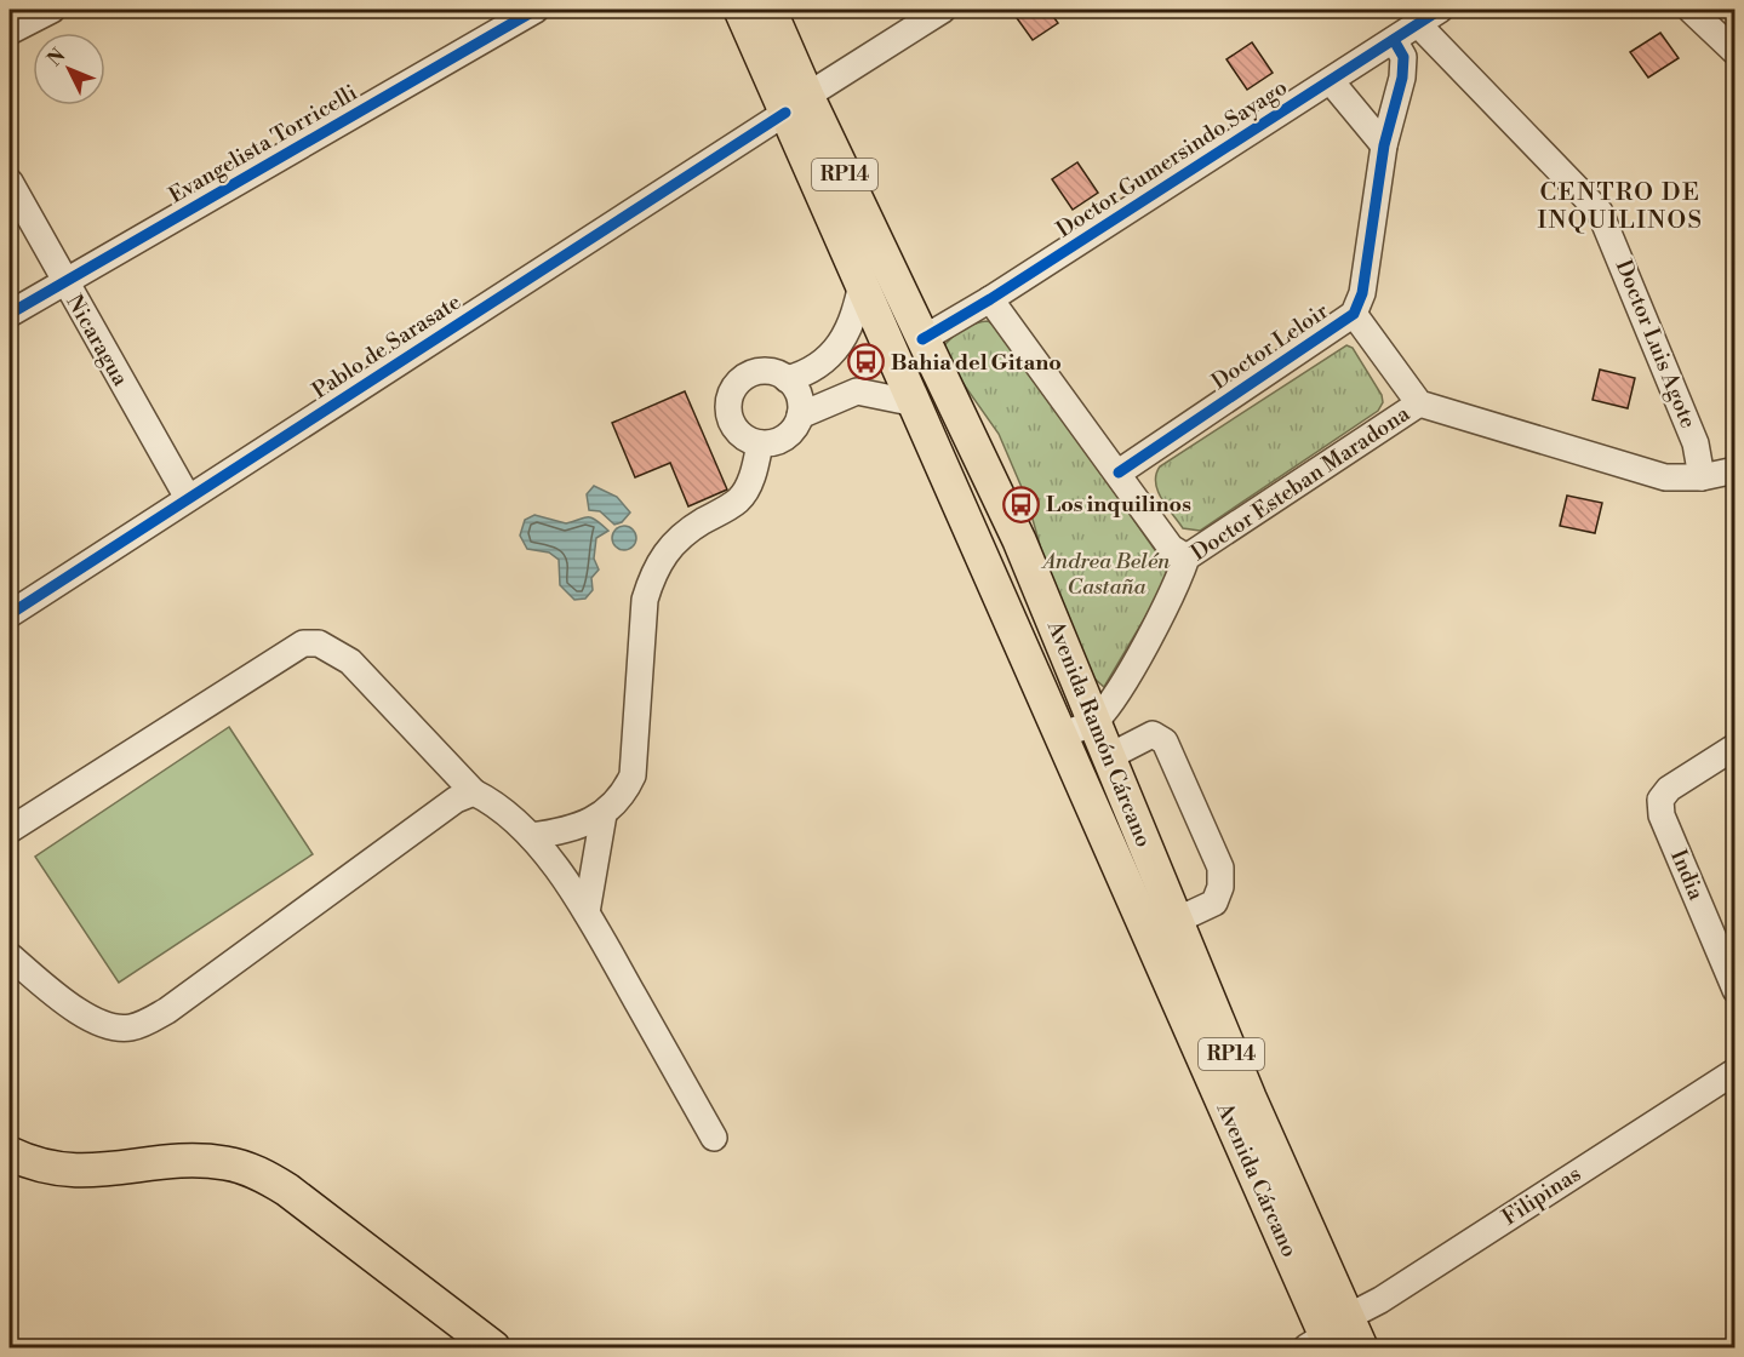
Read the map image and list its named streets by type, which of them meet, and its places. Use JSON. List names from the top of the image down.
{
  "streets": {
    "main road": ["RP14", "Avenida Ramón Cárcano", "Avenida Cárcano"],
    "street": [
      "Evangelista Torricelli",
      "Doctor Gumersindo Sayago",
      "Nicaragua",
      "Doctor Luis Agote",
      "Pablo de Sarasate",
      "Doctor Leloir",
      "Doctor Esteban Maradona",
      "India",
      "Filipinas"
    ]
  },
  "crossings": [
    ["Evangelista Torricelli", "Nicaragua"],
    ["Doctor Gumersindo Sayago", "Doctor Luis Agote"],
    ["Doctor Gumersindo Sayago", "Doctor Leloir"],
    ["Doctor Gumersindo Sayago", "Avenida Ramón Cárcano"],
    ["RP14", "Avenida Cárcano"],
    ["RP14", "Filipinas"],
    ["Nicaragua", "Pablo de Sarasate"],
    ["Doctor Luis Agote", "Doctor Esteban Maradona"],
    ["Pablo de Sarasate", "Avenida Ramón Cárcano"],
    ["Doctor Leloir", "Doctor Esteban Maradona"],
    ["Doctor Esteban Maradona", "Avenida Ramón Cárcano"],
    ["Avenida Ramón Cárcano", "Avenida Cárcano"],
    ["Avenida Cárcano", "Filipinas"]
  ],
  "districts": ["CENTRO DE INQUILINOS"],
  "parks": ["Andrea Belén Castaña"],
  "places": {
    "bus stop": ["Bahia del Gitano", "Los inquilinos"]
  },
  "north": "top left"
}
